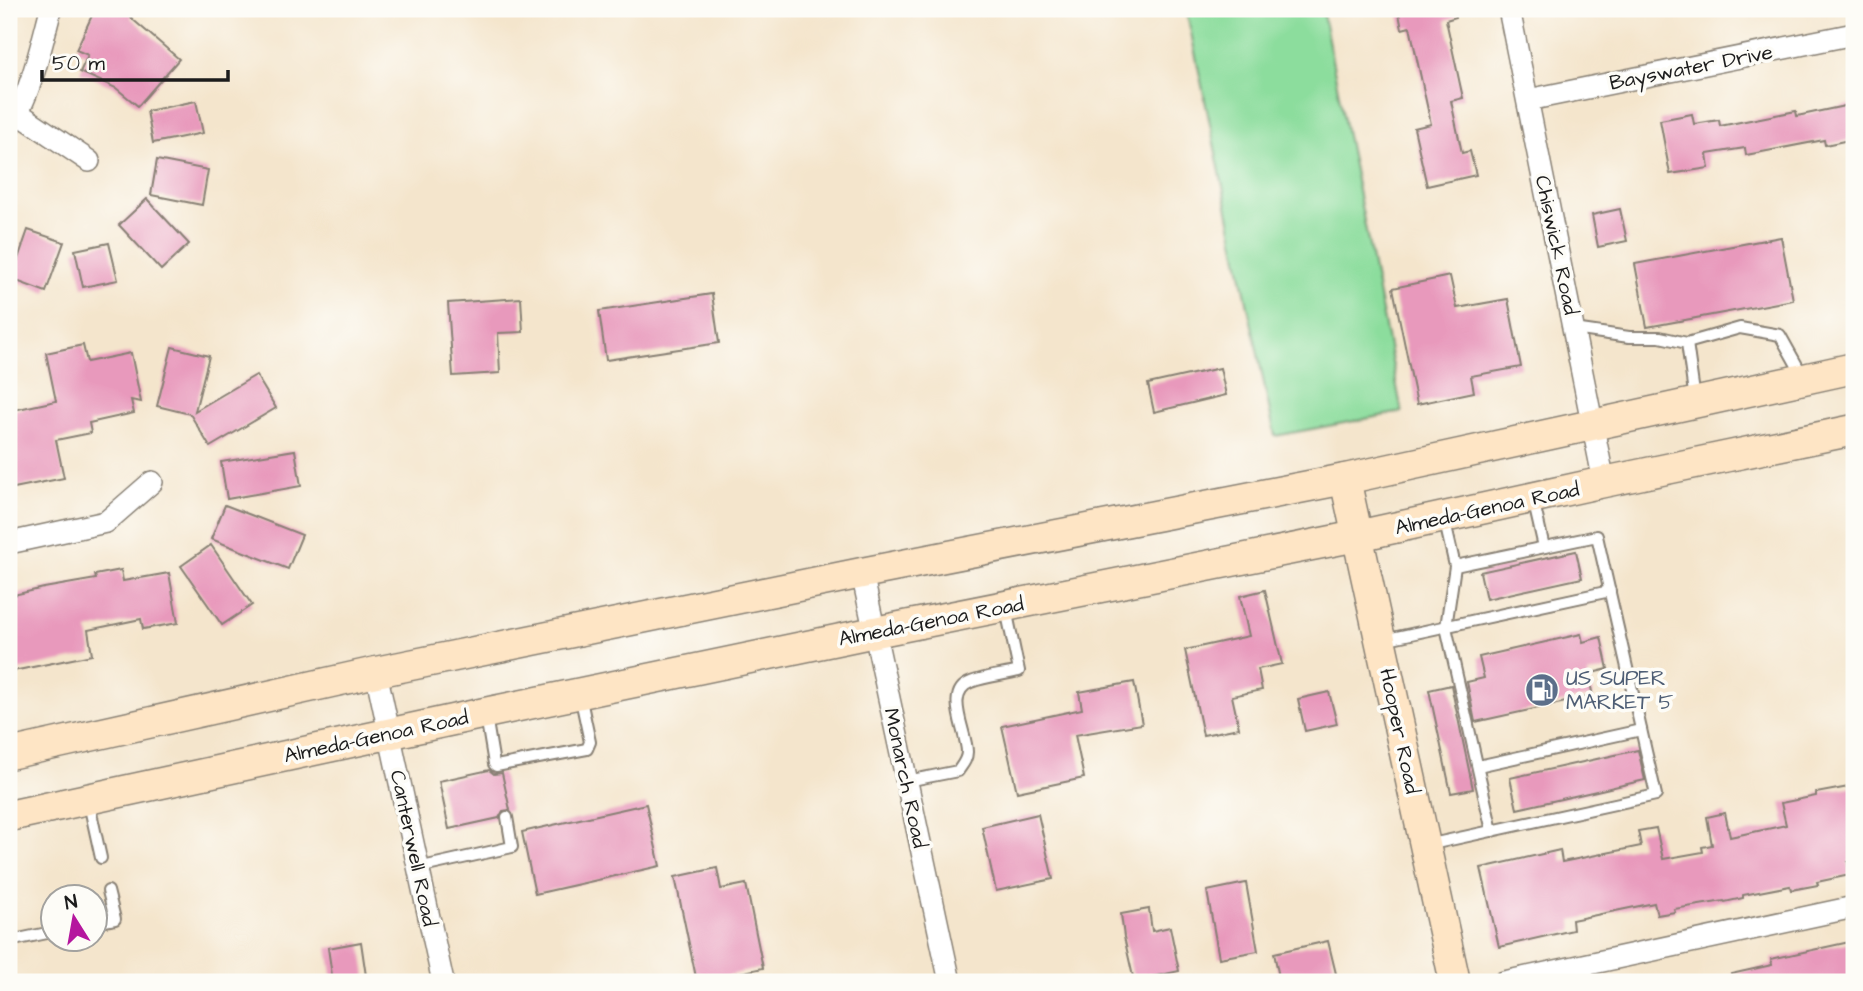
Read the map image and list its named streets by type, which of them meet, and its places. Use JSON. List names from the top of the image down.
{
  "streets": {
    "main road": ["Almeda-Genoa Road", "Hooper Road"],
    "street": [
      "Bayswater Drive",
      "Chiswick Road",
      "Monarch Road",
      "Canterwell Road"
    ]
  },
  "crossings": [
    ["Bayswater Drive", "Chiswick Road"],
    ["Chiswick Road", "Almeda-Genoa Road"],
    ["Almeda-Genoa Road", "Hooper Road"],
    ["Almeda-Genoa Road", "Monarch Road"],
    ["Almeda-Genoa Road", "Canterwell Road"]
  ],
  "places": {
    "fuel station": ["US SUPER MARKET 5"]
  },
  "scale_bar": "50 m",
  "north": "top"
}
